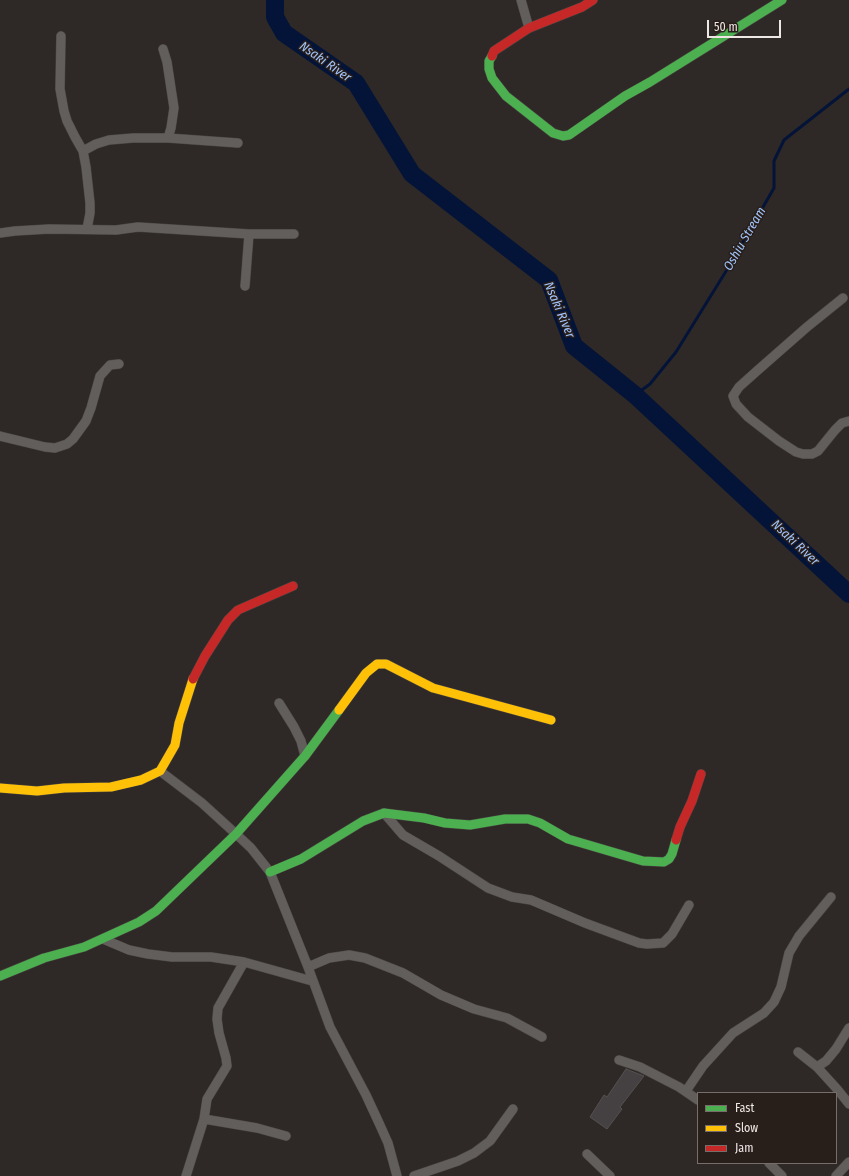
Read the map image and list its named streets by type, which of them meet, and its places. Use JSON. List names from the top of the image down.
{
  "water": ["Nsaki River", "Oshiu Stream"],
  "legend": ["Fast", "Slow", "Jam"],
  "scale_bar": "50 m"
}
